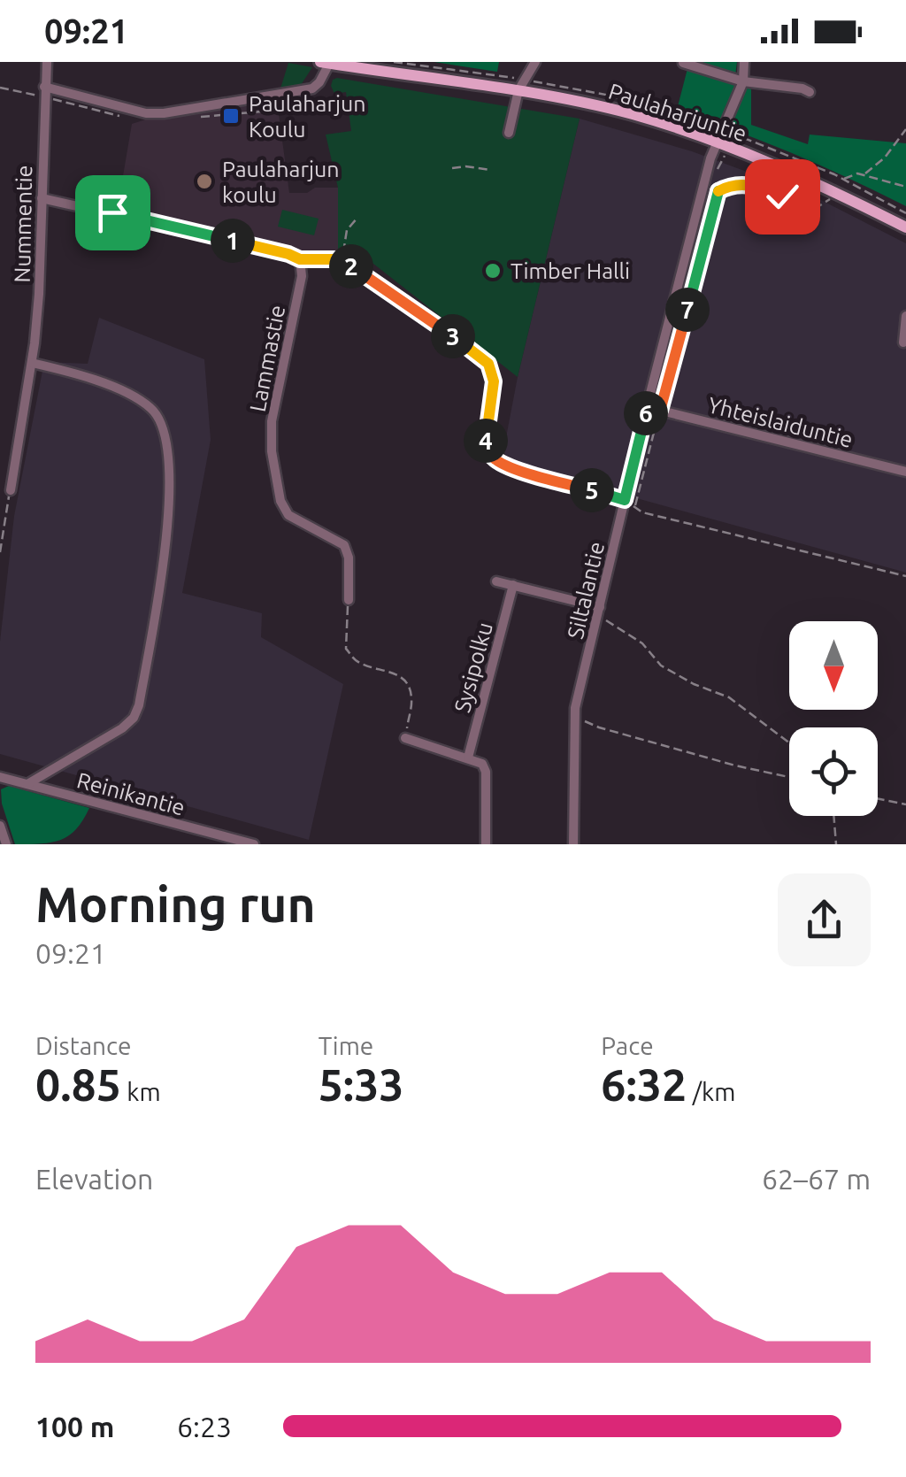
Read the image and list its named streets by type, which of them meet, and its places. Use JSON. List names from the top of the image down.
{
  "streets": {
    "main road": ["Paulaharjuntie"],
    "street": [
      "Nummentie",
      "Lammastie",
      "Yhteislaiduntie",
      "Siltalantie",
      "Sysipolku",
      "Reinikantie"
    ]
  },
  "crossings": [
    ["Paulaharjuntie", "Siltalantie"],
    ["Yhteislaiduntie", "Siltalantie"]
  ],
  "places": {
    "transit": ["Paulaharjun Koulu"],
    "other": ["Paulaharjun koulu", "Timber Halli"]
  },
  "north": "bottom",
  "page": {
    "status": "09:21",
    "pins": [
      "1",
      "2",
      "7",
      "3",
      "6",
      "4",
      "5"
    ],
    "heading": ["Morning run", "09:21"],
    "stats": [
      ["Distance", "0.85 km"],
      ["Time", "5:33"],
      ["Pace", "6:32 /km"]
    ],
    "chart": ["Elevation", "62–67 m"],
    "list": [
      {
        "name": "100 m",
        "note": "6:23"
      }
    ]
  }
}
